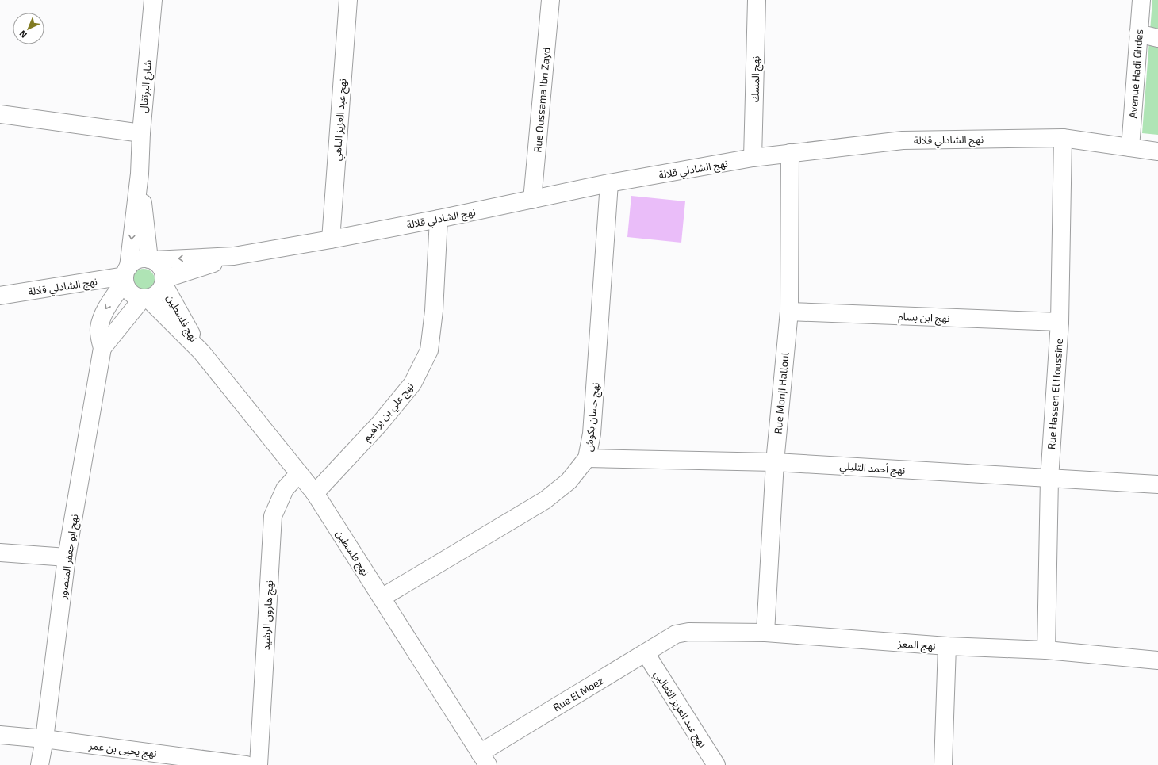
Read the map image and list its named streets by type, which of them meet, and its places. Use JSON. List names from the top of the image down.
{
  "streets": {
    "street": [
      "Avenue Hadi Ghdes",
      "نهج المسك",
      "شارع البرتقال",
      "Rue Oussama Ibn Zayd",
      "نهج عبد العزيز الباهي",
      "نهج الشادلي قلالة",
      "نهج ابن بسام",
      "نهج فلسطين",
      "Rue Monji Halloul",
      "Rue Hassen El Houssine",
      "نهج علي بن براهيم",
      "نهج حسان بكوش",
      "نهج أحمد التليلي",
      "نهج ابو جعفر المنصور",
      "نهج هارون الرشيد",
      "نهج المعز",
      "Rue El Moez",
      "نهج عبد العزيز الثعالبي",
      "نهج يحيى بن عمر"
    ]
  },
  "crossings": [
    ["Avenue Hadi Ghdes", "نهج الشادلي قلالة"],
    ["نهج المسك", "نهج الشادلي قلالة"],
    ["شارع البرتقال", "نهج الشادلي قلالة"],
    ["شارع البرتقال", "نهج فلسطين"],
    ["شارع البرتقال", "نهج ابو جعفر المنصور"],
    ["Rue Oussama Ibn Zayd", "نهج الشادلي قلالة"],
    ["نهج عبد العزيز الباهي", "نهج الشادلي قلالة"],
    ["نهج الشادلي قلالة", "نهج فلسطين"],
    ["نهج الشادلي قلالة", "Rue Monji Halloul"],
    ["نهج الشادلي قلالة", "Rue Hassen El Houssine"],
    ["نهج الشادلي قلالة", "نهج علي بن براهيم"],
    ["نهج الشادلي قلالة", "نهج حسان بكوش"],
    ["نهج الشادلي قلالة", "نهج ابو جعفر المنصور"],
    ["نهج ابن بسام", "Rue Monji Halloul"],
    ["نهج ابن بسام", "Rue Hassen El Houssine"],
    ["نهج فلسطين", "نهج علي بن براهيم"],
    ["نهج فلسطين", "نهج حسان بكوش"],
    ["نهج فلسطين", "نهج ابو جعفر المنصور"],
    ["نهج فلسطين", "نهج هارون الرشيد"],
    ["نهج فلسطين", "Rue El Moez"],
    ["Rue Monji Halloul", "نهج أحمد التليلي"],
    ["Rue Monji Halloul", "نهج المعز"],
    ["Rue Hassen El Houssine", "نهج أحمد التليلي"],
    ["Rue Hassen El Houssine", "نهج المعز"],
    ["نهج حسان بكوش", "نهج أحمد التليلي"],
    ["نهج ابو جعفر المنصور", "نهج يحيى بن عمر"],
    ["نهج المعز", "Rue El Moez"],
    ["Rue El Moez", "نهج عبد العزيز الثعالبي"]
  ],
  "north": "bottom left"
}
